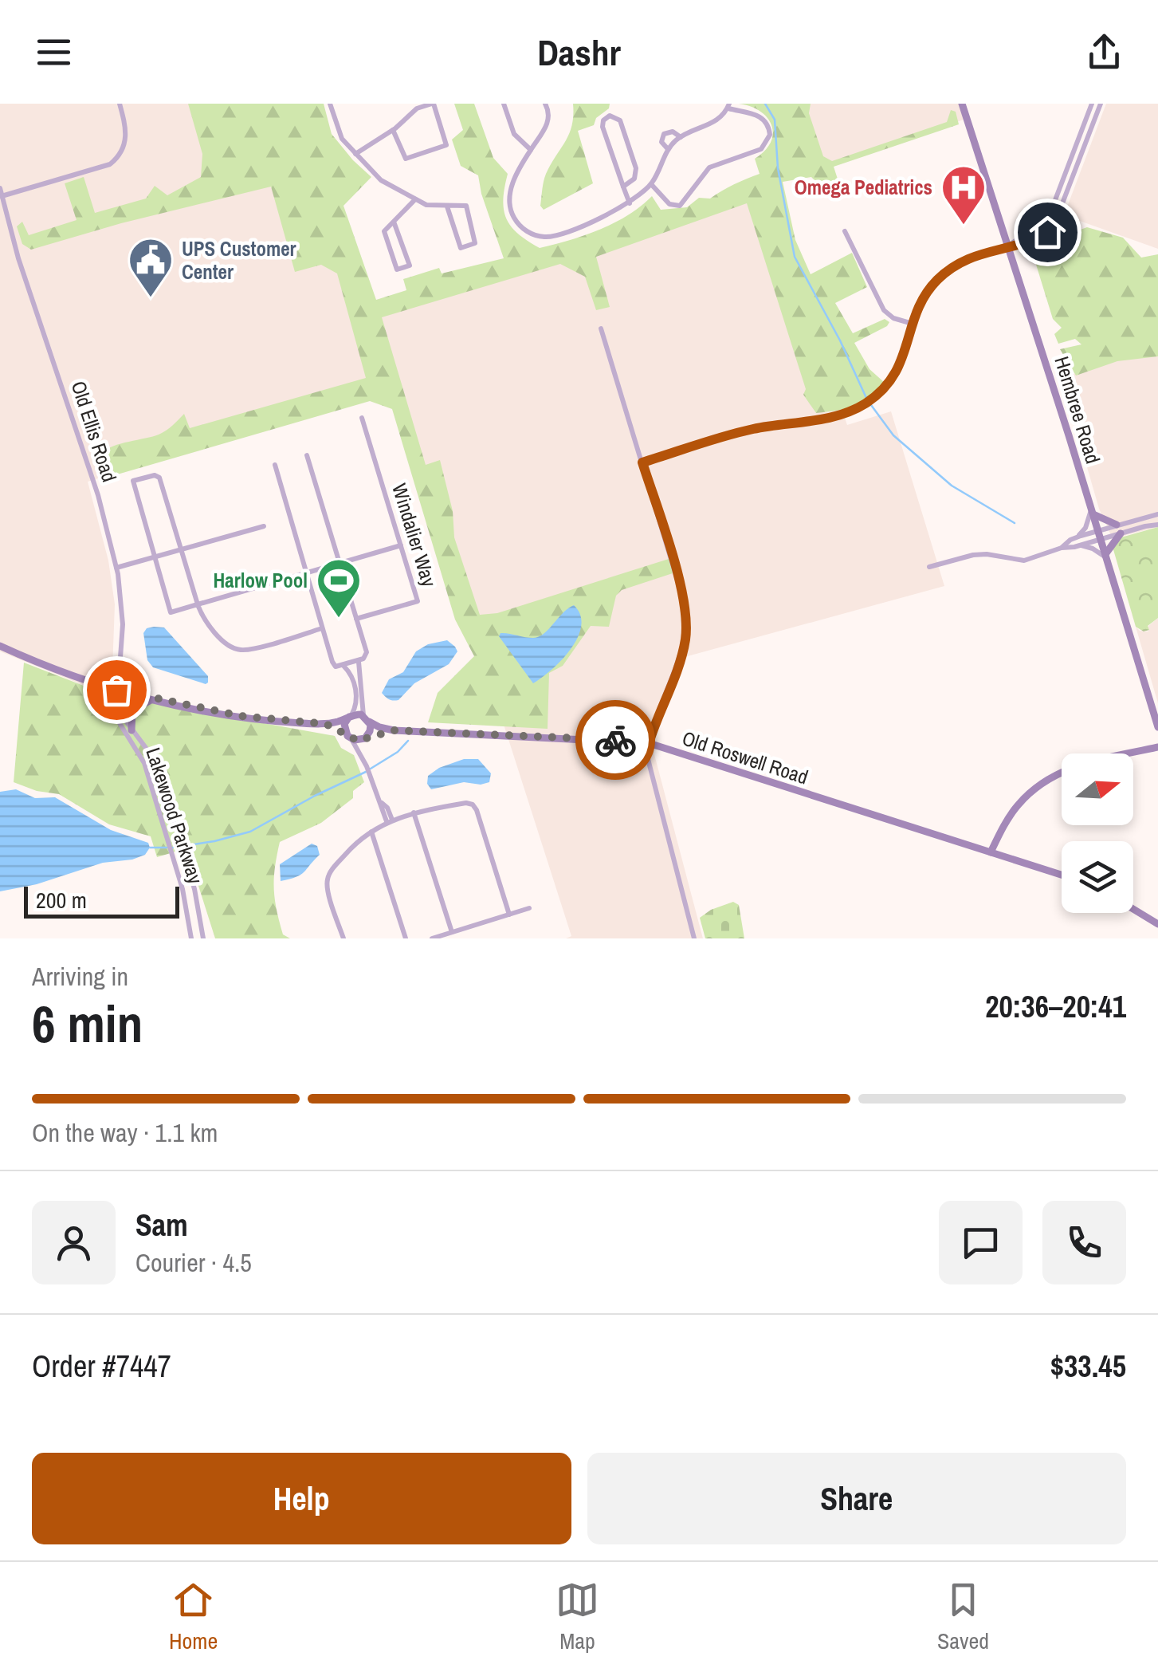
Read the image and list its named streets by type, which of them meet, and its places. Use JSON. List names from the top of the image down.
{
  "streets": {
    "street": [
      "Hembree Road",
      "Old Ellis Road",
      "Windalier Way",
      "Old Roswell Road",
      "Lakewood Parkway"
    ]
  },
  "crossings": [
    ["Old Ellis Road", "Old Roswell Road"],
    ["Old Ellis Road", "Lakewood Parkway"],
    ["Old Roswell Road", "Lakewood Parkway"]
  ],
  "places": {
    "hospital": ["Omega Pediatrics"],
    "public building": ["UPS Customer Center"],
    "sports": ["Harlow Pool"]
  },
  "scale_bar": "200 m",
  "north": "right",
  "page": {
    "header": "Dashr",
    "scale": "200 m",
    "heading": ["6 min", "Arriving in", "20:36–20:41"],
    "panel": [
      "Sam",
      "Courier · 4.5",
      "Order #7447",
      "$33.45"
    ],
    "bar": "On the way · 1.1 km",
    "buttons": ["Help", "Share"],
    "tabs": ["Home", "Map", "Saved"]
  }
}
